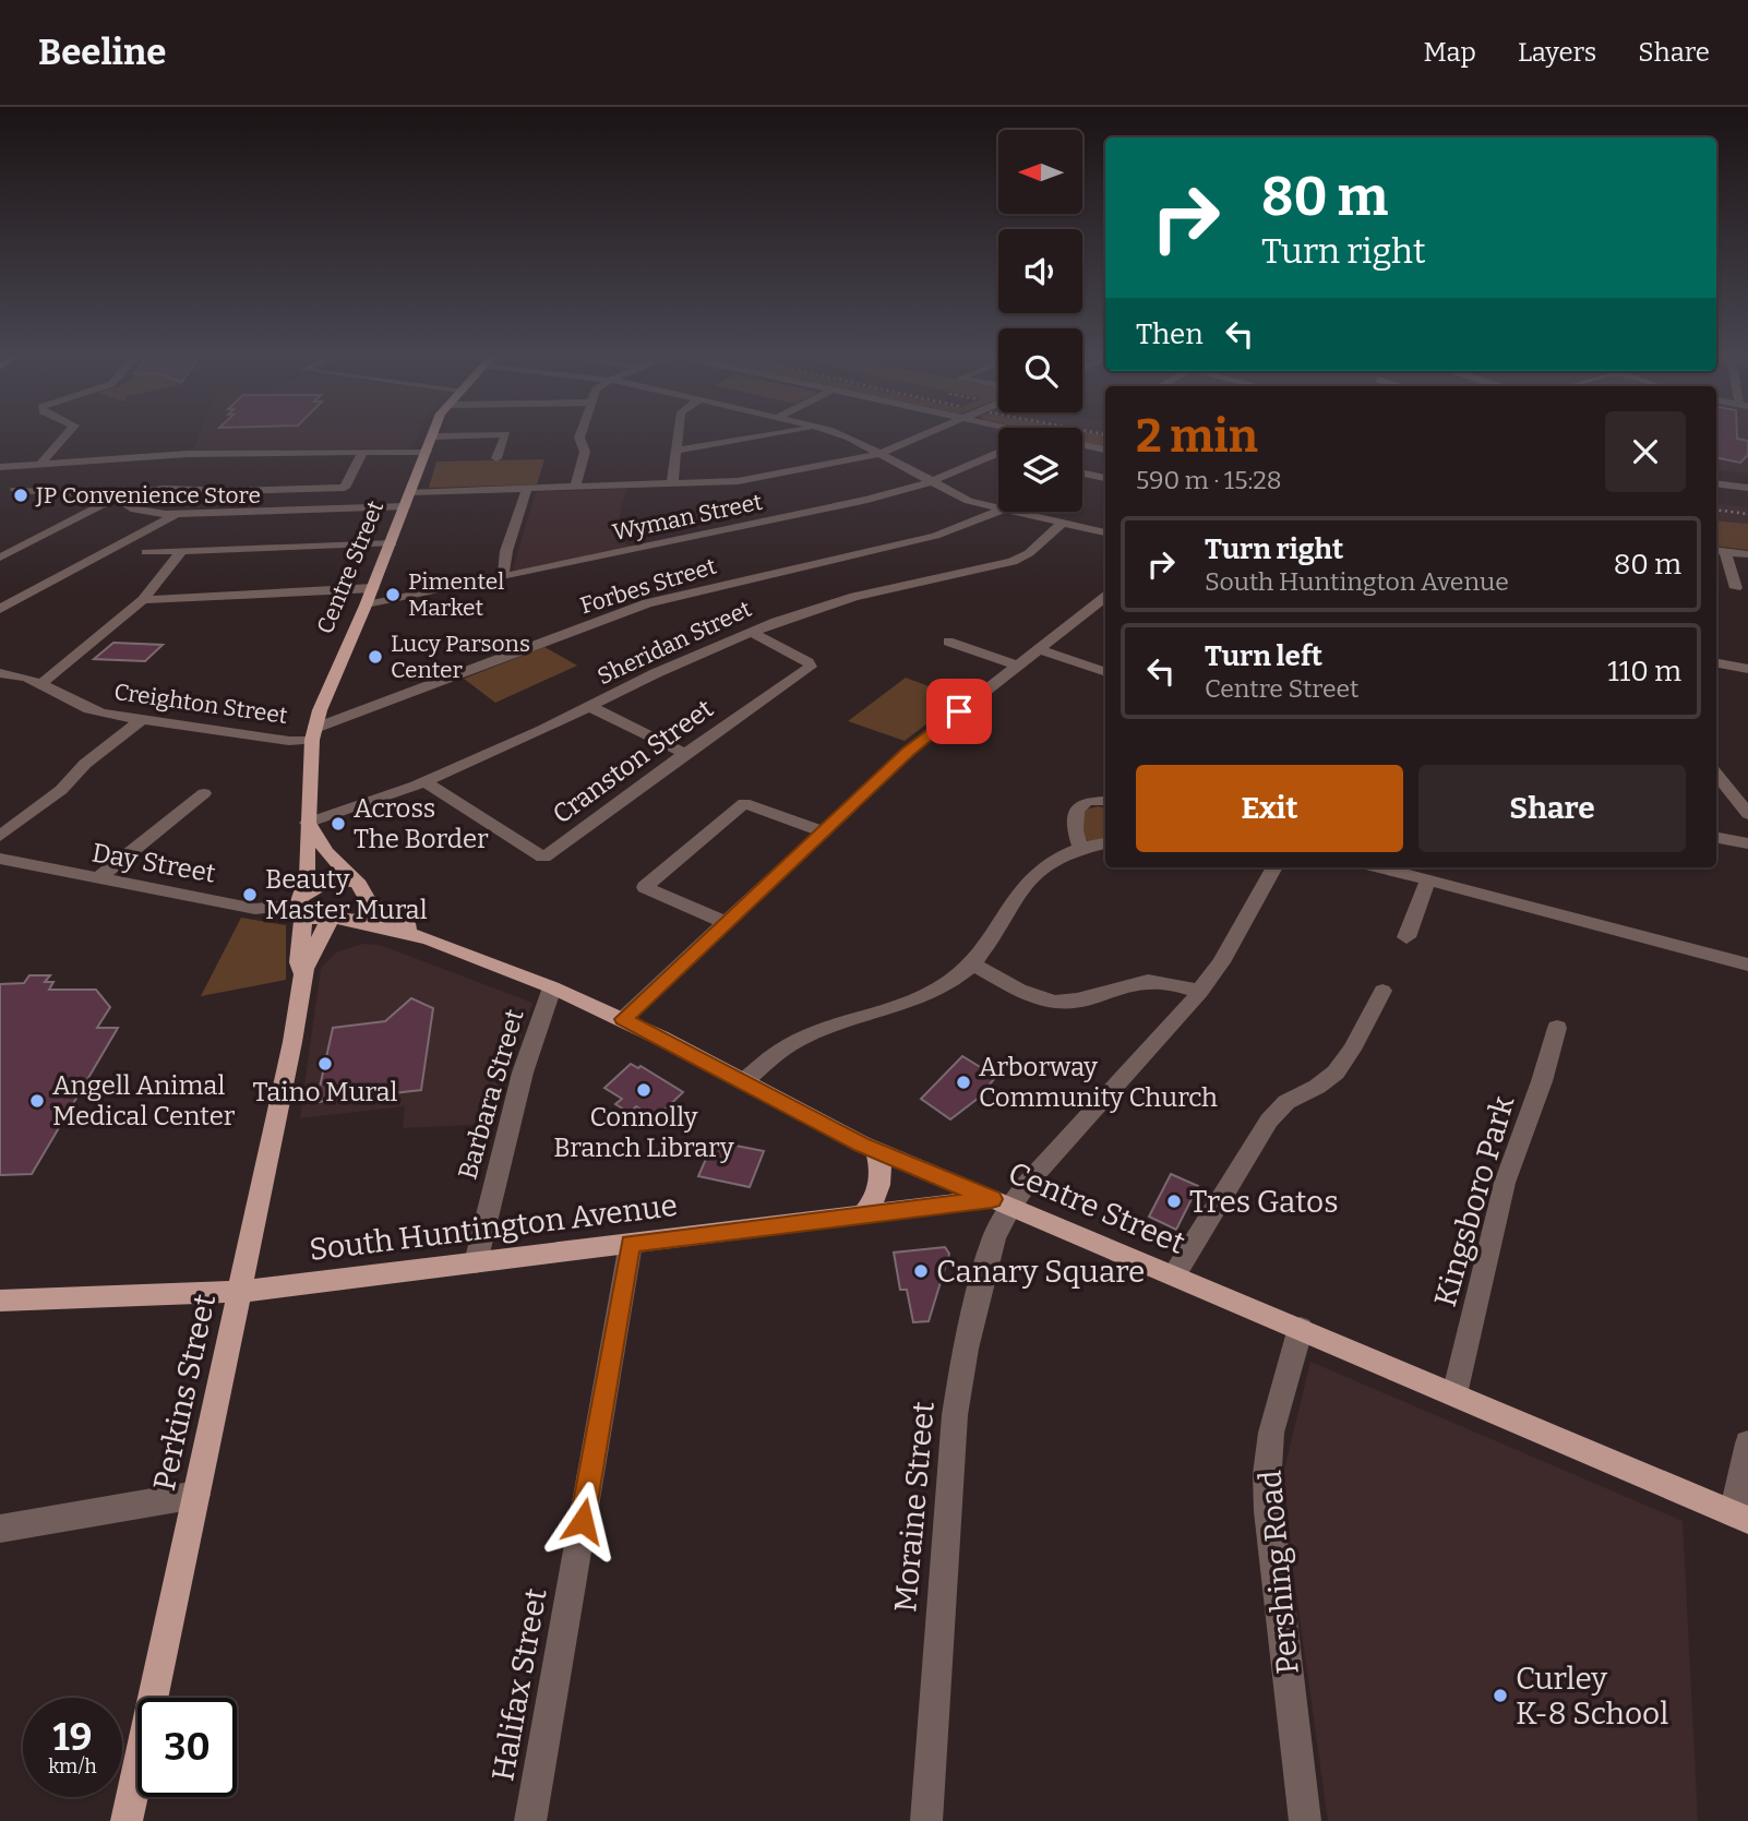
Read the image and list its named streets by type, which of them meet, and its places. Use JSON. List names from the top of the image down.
{
  "streets": {
    "main road": ["Centre Street", "South Huntington Avenue", "Perkins Street"],
    "street": [
      "Wyman Street",
      "Forbes Street",
      "Sheridan Street",
      "Creighton Street",
      "Cranston Street",
      "Day Street",
      "Barbara Street",
      "Kingsboro Park",
      "Moraine Street",
      "Pershing Road",
      "Halifax Street"
    ]
  },
  "crossings": [
    ["Wyman Street", "Centre Street"],
    ["Centre Street", "Forbes Street"],
    ["Centre Street", "Sheridan Street"],
    ["Centre Street", "Creighton Street"],
    ["Centre Street", "Day Street"],
    ["Centre Street", "Barbara Street"],
    ["Centre Street", "Kingsboro Park"],
    ["Centre Street", "South Huntington Avenue"],
    ["Centre Street", "Perkins Street"],
    ["Centre Street", "Moraine Street"],
    ["Centre Street", "Pershing Road"],
    ["Forbes Street", "Creighton Street"],
    ["Sheridan Street", "Cranston Street"],
    ["Day Street", "Perkins Street"],
    ["Barbara Street", "South Huntington Avenue"],
    ["South Huntington Avenue", "Perkins Street"],
    ["South Huntington Avenue", "Moraine Street"],
    ["South Huntington Avenue", "Halifax Street"]
  ],
  "places": [
    "JP Convenience Store",
    "Pimentel Market",
    "Lucy Parsons Center",
    "Across The Border",
    "Beauty Master Mural",
    "Taino Mural",
    "Arborway Community Church",
    "Connolly Branch Library",
    "Angell Animal Medical Center",
    "Tres Gatos",
    "Canary Square",
    "Curley K-8 School"
  ],
  "north": "left",
  "page": {
    "header": "Beeline",
    "nav": ["Map", "Layers", "Share"],
    "turn": ["80 m", "Turn right"],
    "then": "Then",
    "heading": ["2 min", "590 m · 15:28"],
    "list": [
      {
        "name": "Turn right",
        "note": "South Huntington Avenue",
        "value": "80 m"
      },
      {
        "name": "Turn left",
        "note": "Centre Street",
        "value": "110 m"
      }
    ],
    "buttons": ["Exit", "Share"],
    "speed": "19 km/h",
    "limit": "30"
  }
}
